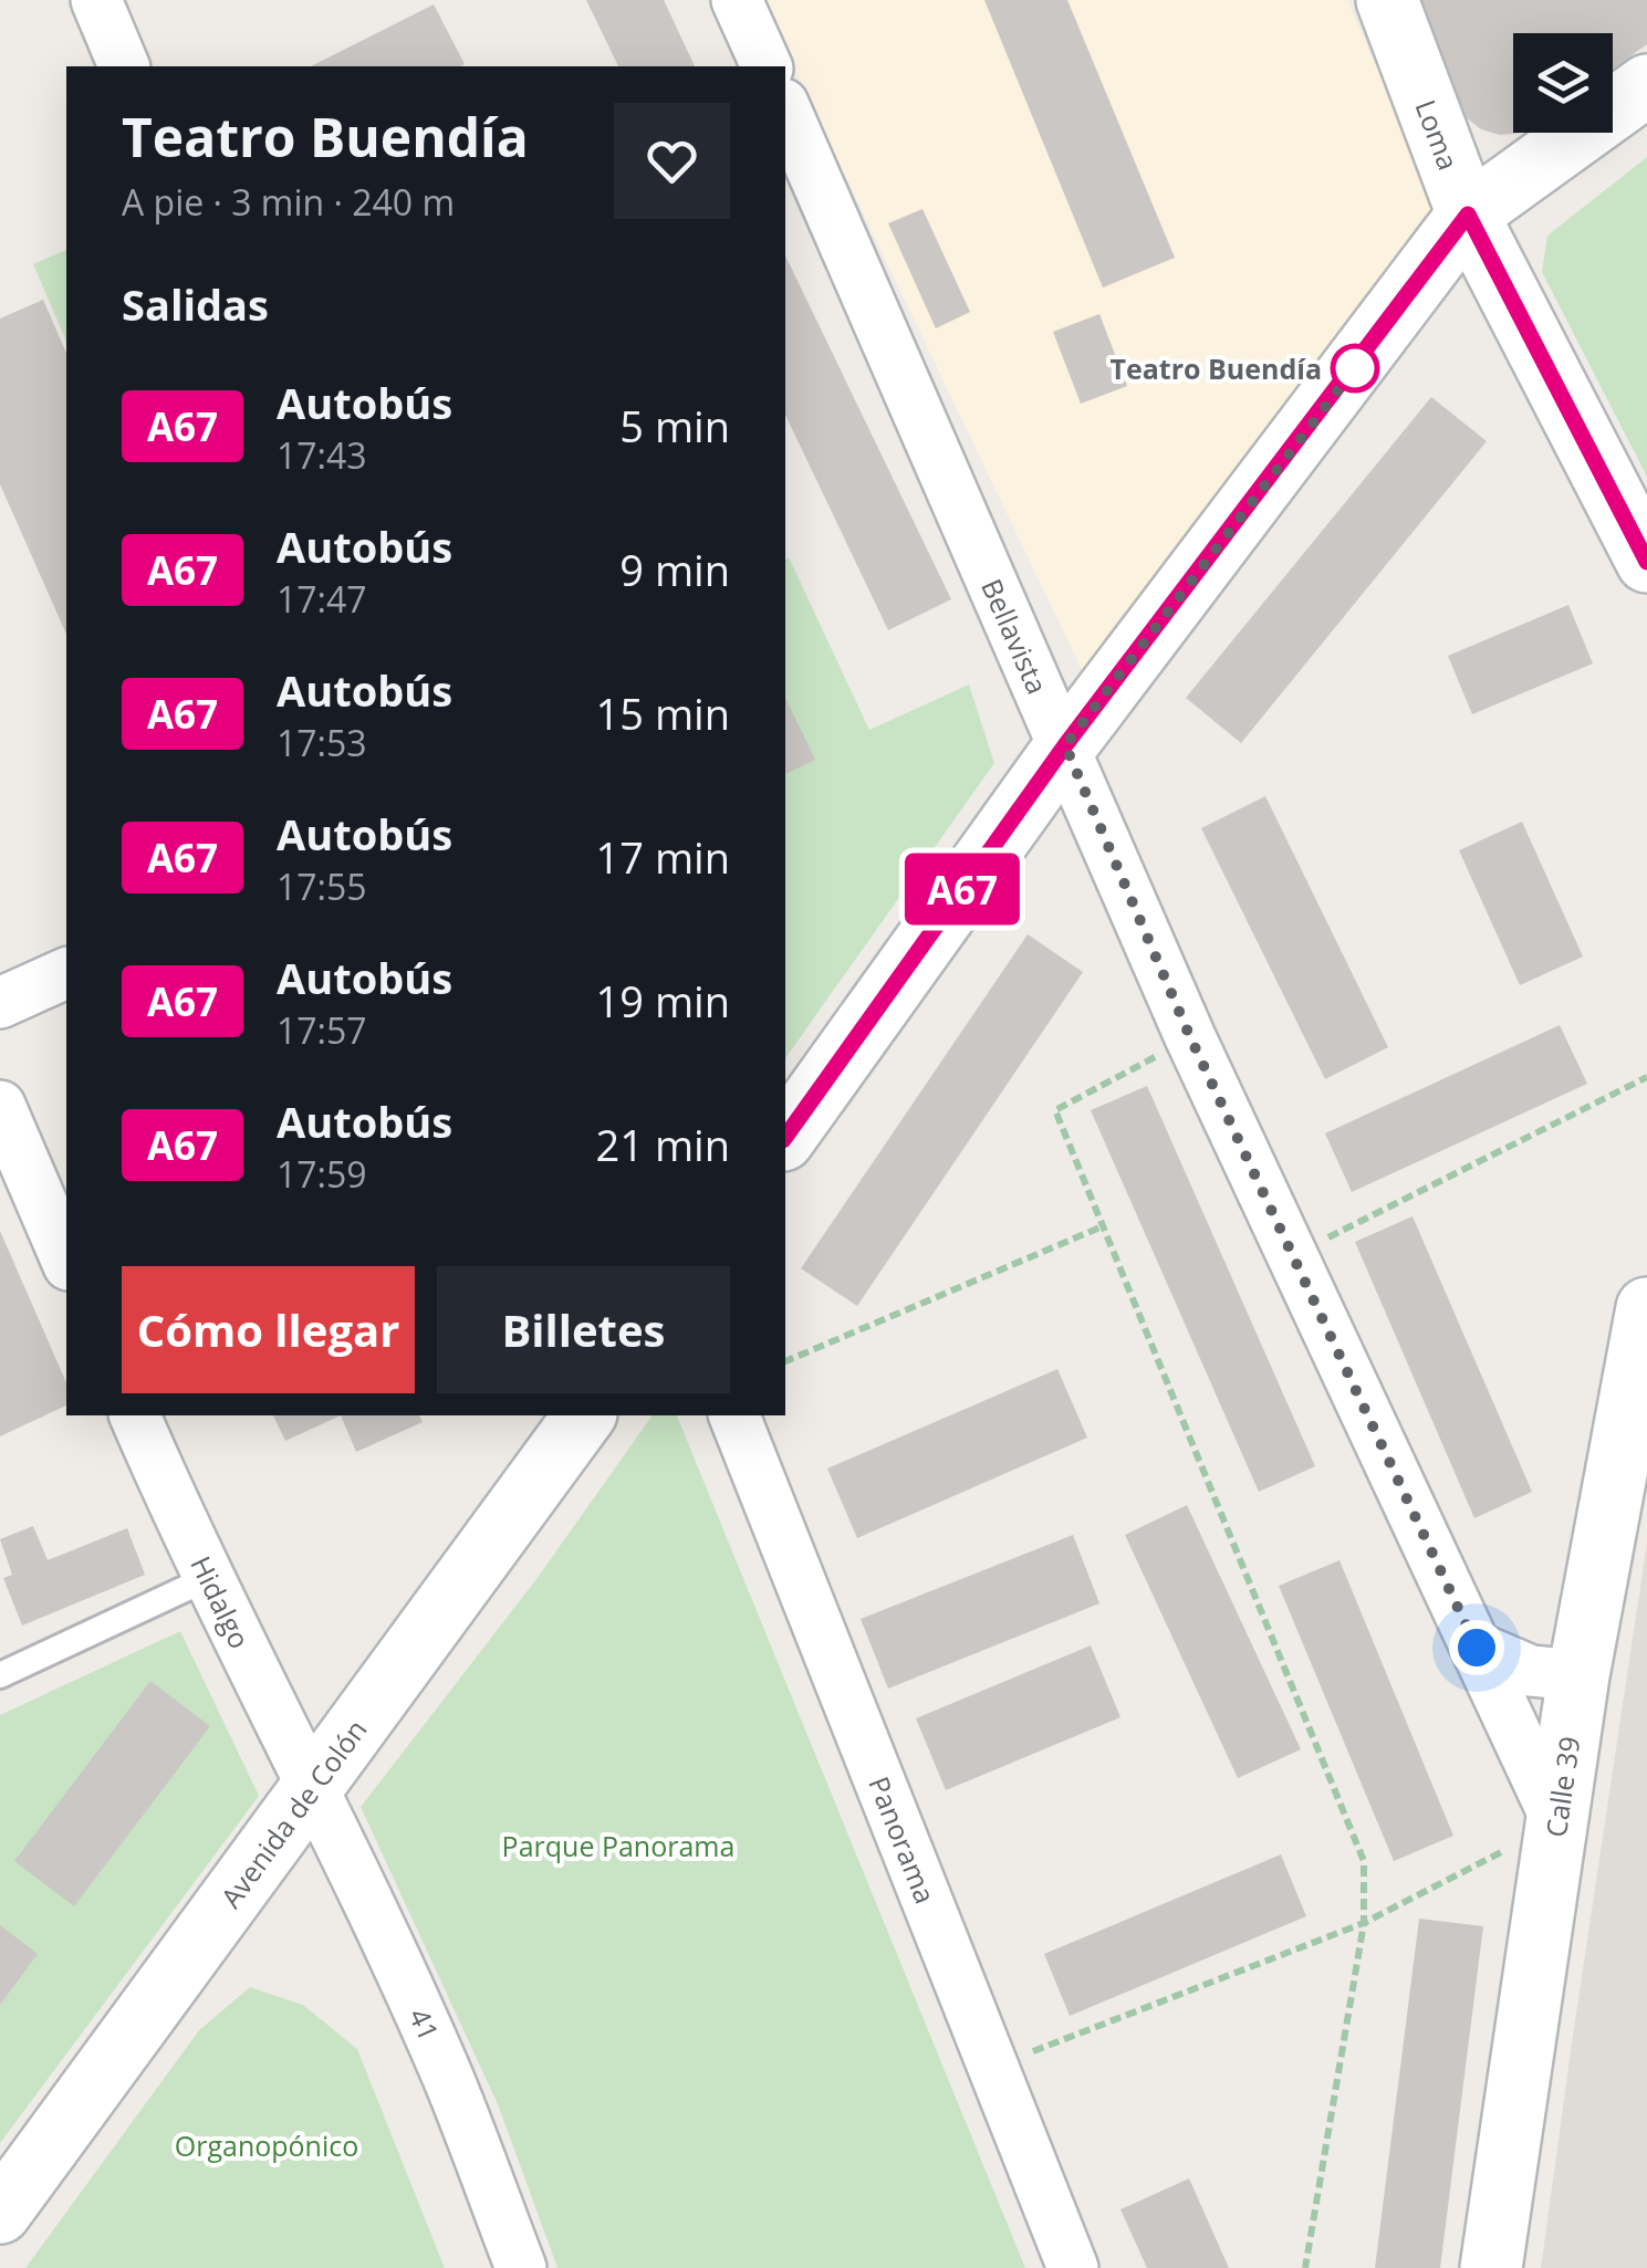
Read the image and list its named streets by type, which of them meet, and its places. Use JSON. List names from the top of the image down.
{
  "streets": {
    "main road": ["Loma", "Calle 39", "Avenida de Colón"],
    "street": [
      "Bellavista",
      "Hidalgo",
      "Panorama",
      "41"
    ]
  },
  "crossings": [
    ["Bellavista", "Calle 39"],
    ["Hidalgo", "Avenida de Colón"],
    ["Hidalgo", "41"],
    ["Avenida de Colón", "41"]
  ],
  "parks": ["Parque Panorama", "Organopónico"],
  "places": ["Teatro Buendía"],
  "lines": ["bus line A67"],
  "page": {
    "on_map": "A67",
    "heading": [
      ["Teatro Buendía", "A pie · 3 min · 240 m"],
      "Salidas"
    ],
    "list": [
      {
        "mark": "A67",
        "name": "Autobús",
        "note": "17:43",
        "value": "5 min"
      },
      {
        "mark": "A67",
        "name": "Autobús",
        "note": "17:47",
        "value": "9 min"
      },
      {
        "mark": "A67",
        "name": "Autobús",
        "note": "17:53",
        "value": "15 min"
      },
      {
        "mark": "A67",
        "name": "Autobús",
        "note": "17:55",
        "value": "17 min"
      },
      {
        "mark": "A67",
        "name": "Autobús",
        "note": "17:57",
        "value": "19 min"
      },
      {
        "mark": "A67",
        "name": "Autobús",
        "note": "17:59",
        "value": "21 min"
      }
    ],
    "buttons": ["Cómo llegar", "Billetes"]
  }
}
